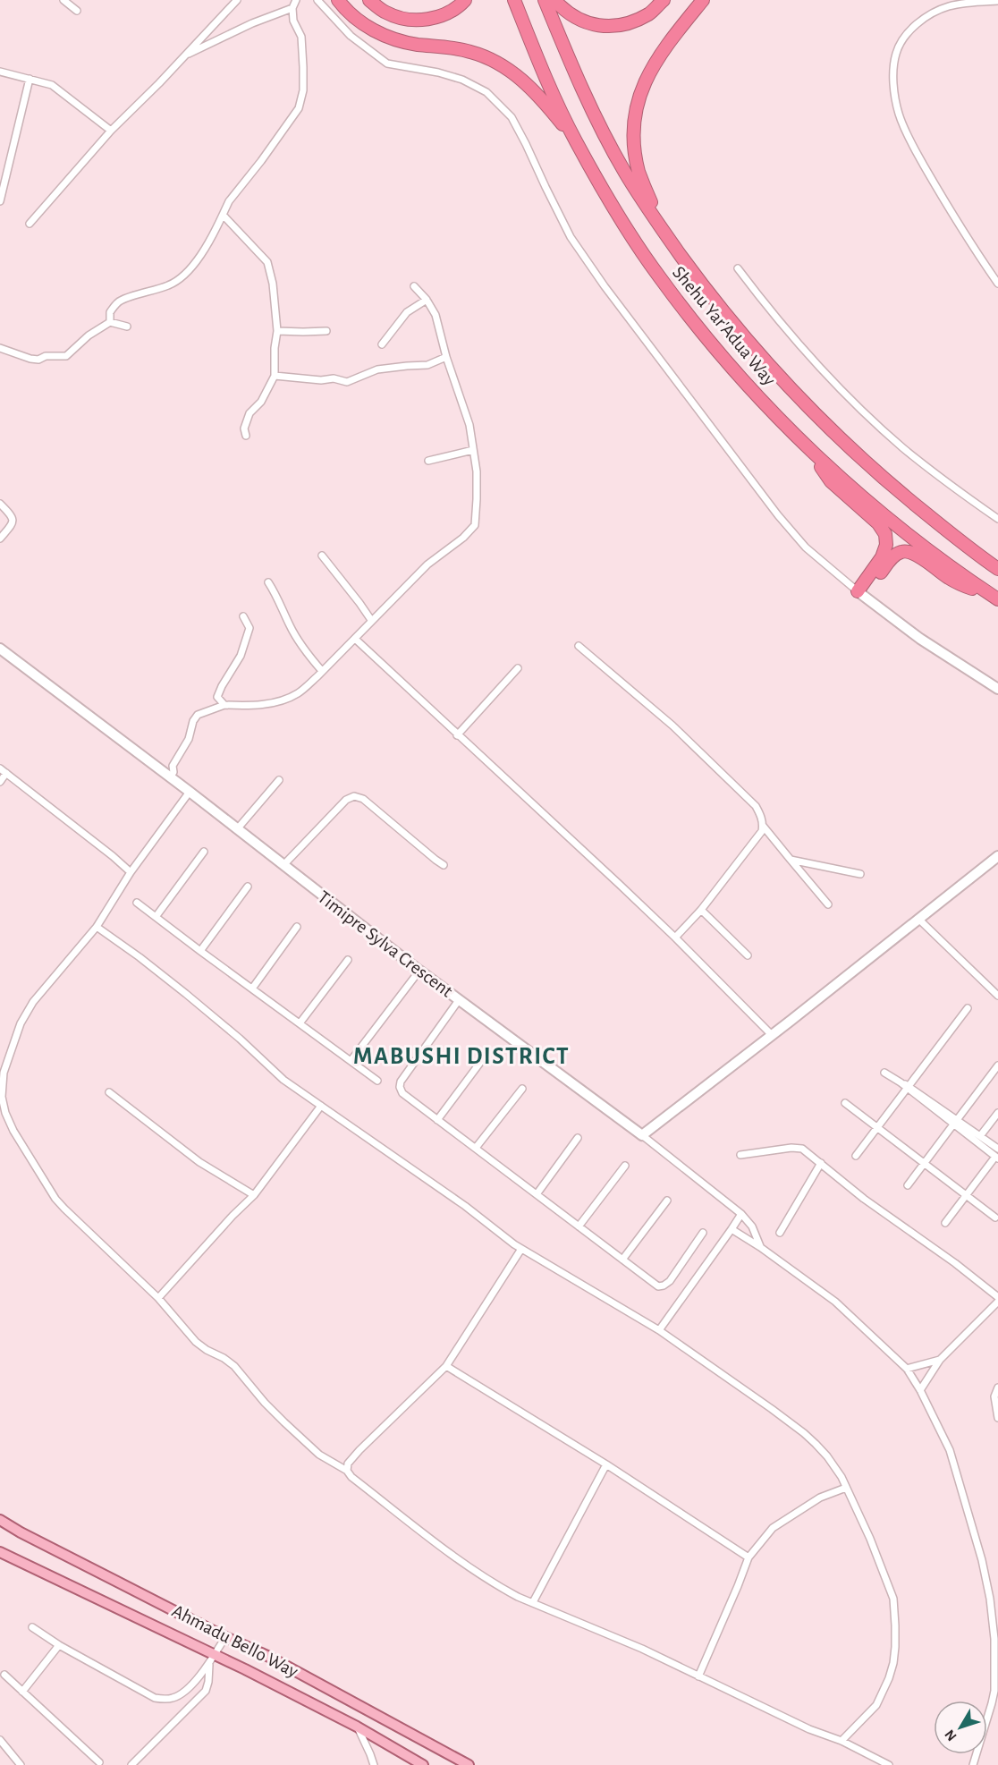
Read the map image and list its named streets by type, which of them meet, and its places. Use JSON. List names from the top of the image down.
{
  "streets": {
    "highway": ["Shehu Yar'Adua Way"],
    "main road": ["Ahmadu Bello Way"],
    "street": ["Timipre Sylva Crescent"]
  },
  "districts": ["MABUSHI DISTRICT"],
  "north": "bottom left"
}
